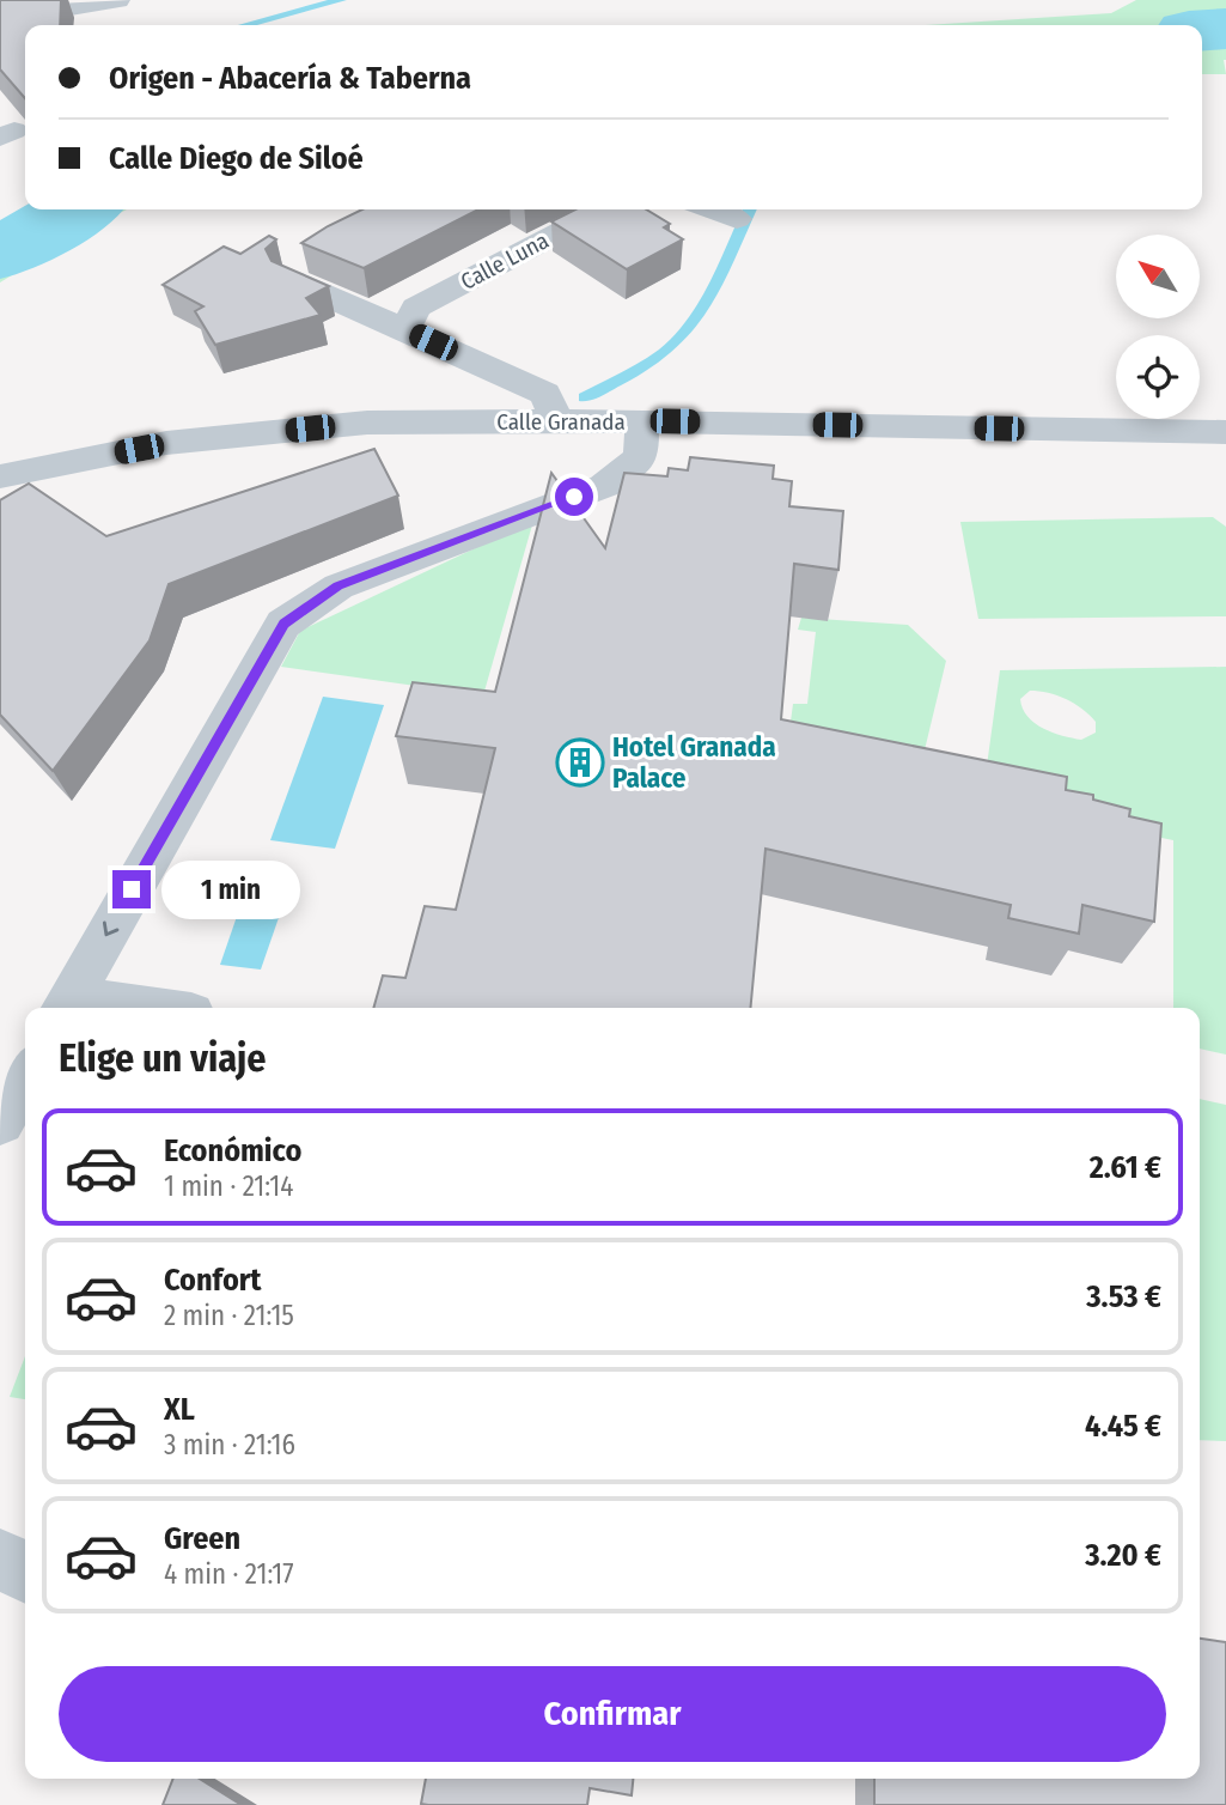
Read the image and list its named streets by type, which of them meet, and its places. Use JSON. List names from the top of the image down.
{
  "streets": {
    "street": ["Calle Luna", "Calle Granada"]
  },
  "places": {
    "building": ["Hotel Granada Palace"]
  },
  "north": "top left",
  "page": {
    "banner": ["Origen - Abacería & Taberna", "Calle Diego de Siloé"],
    "bubble": "1 min",
    "heading": "Elige un viaje",
    "list": [
      {
        "name": "Económico",
        "note": "1 min · 21:14",
        "value": "2.61 €"
      },
      {
        "name": "Confort",
        "note": "2 min · 21:15",
        "value": "3.53 €"
      },
      {
        "name": "XL",
        "note": "3 min · 21:16",
        "value": "4.45 €"
      },
      {
        "name": "Green",
        "note": "4 min · 21:17",
        "value": "3.20 €"
      }
    ],
    "buttons": "Confirmar"
  }
}
